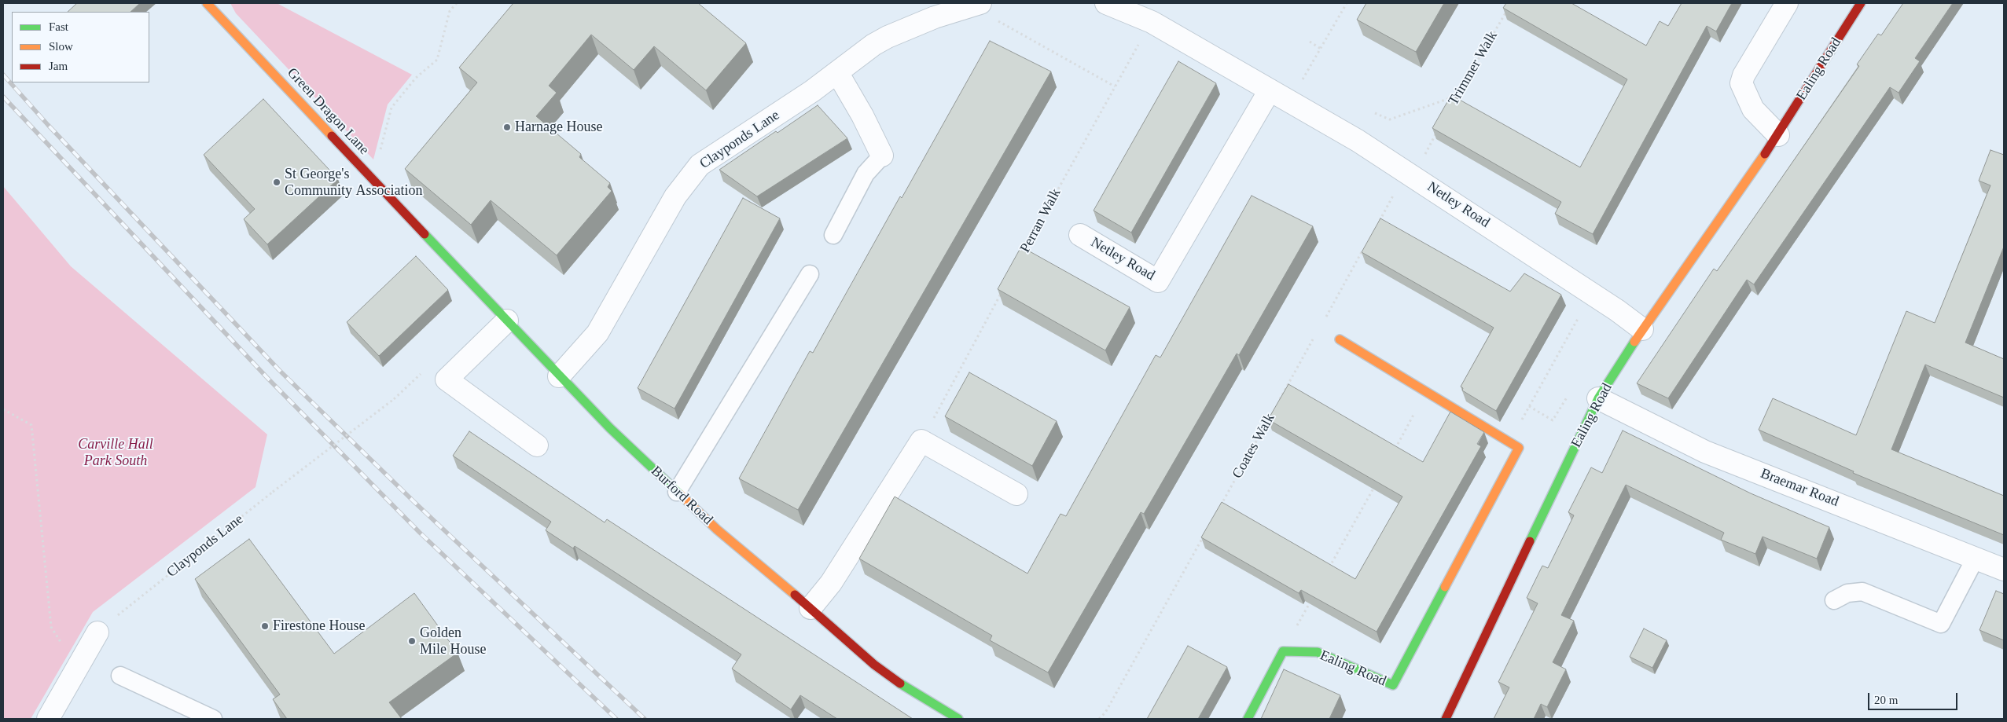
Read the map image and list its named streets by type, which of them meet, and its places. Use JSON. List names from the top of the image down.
{
  "streets": {
    "street": [
      "Ealing Road",
      "Green Dragon Lane",
      "Clayponds Lane",
      "Netley Road",
      "Braemar Road",
      "Burford Road"
    ],
    "path": ["Trimmer Walk", "Perran Walk", "Coates Walk"]
  },
  "crossings": [
    ["Ealing Road", "Netley Road"],
    ["Ealing Road", "Braemar Road"],
    ["Green Dragon Lane", "Clayponds Lane"],
    ["Green Dragon Lane", "Burford Road"],
    ["Clayponds Lane", "Burford Road"],
    ["Netley Road", "Perran Walk"]
  ],
  "parks": ["Carville Hall Park South"],
  "places": [
    "Harnage House",
    "St George's Community Association",
    "Firestone House",
    "Golden Mile House"
  ],
  "legend": ["Fast", "Slow", "Jam"],
  "scale_bar": "20 m"
}
